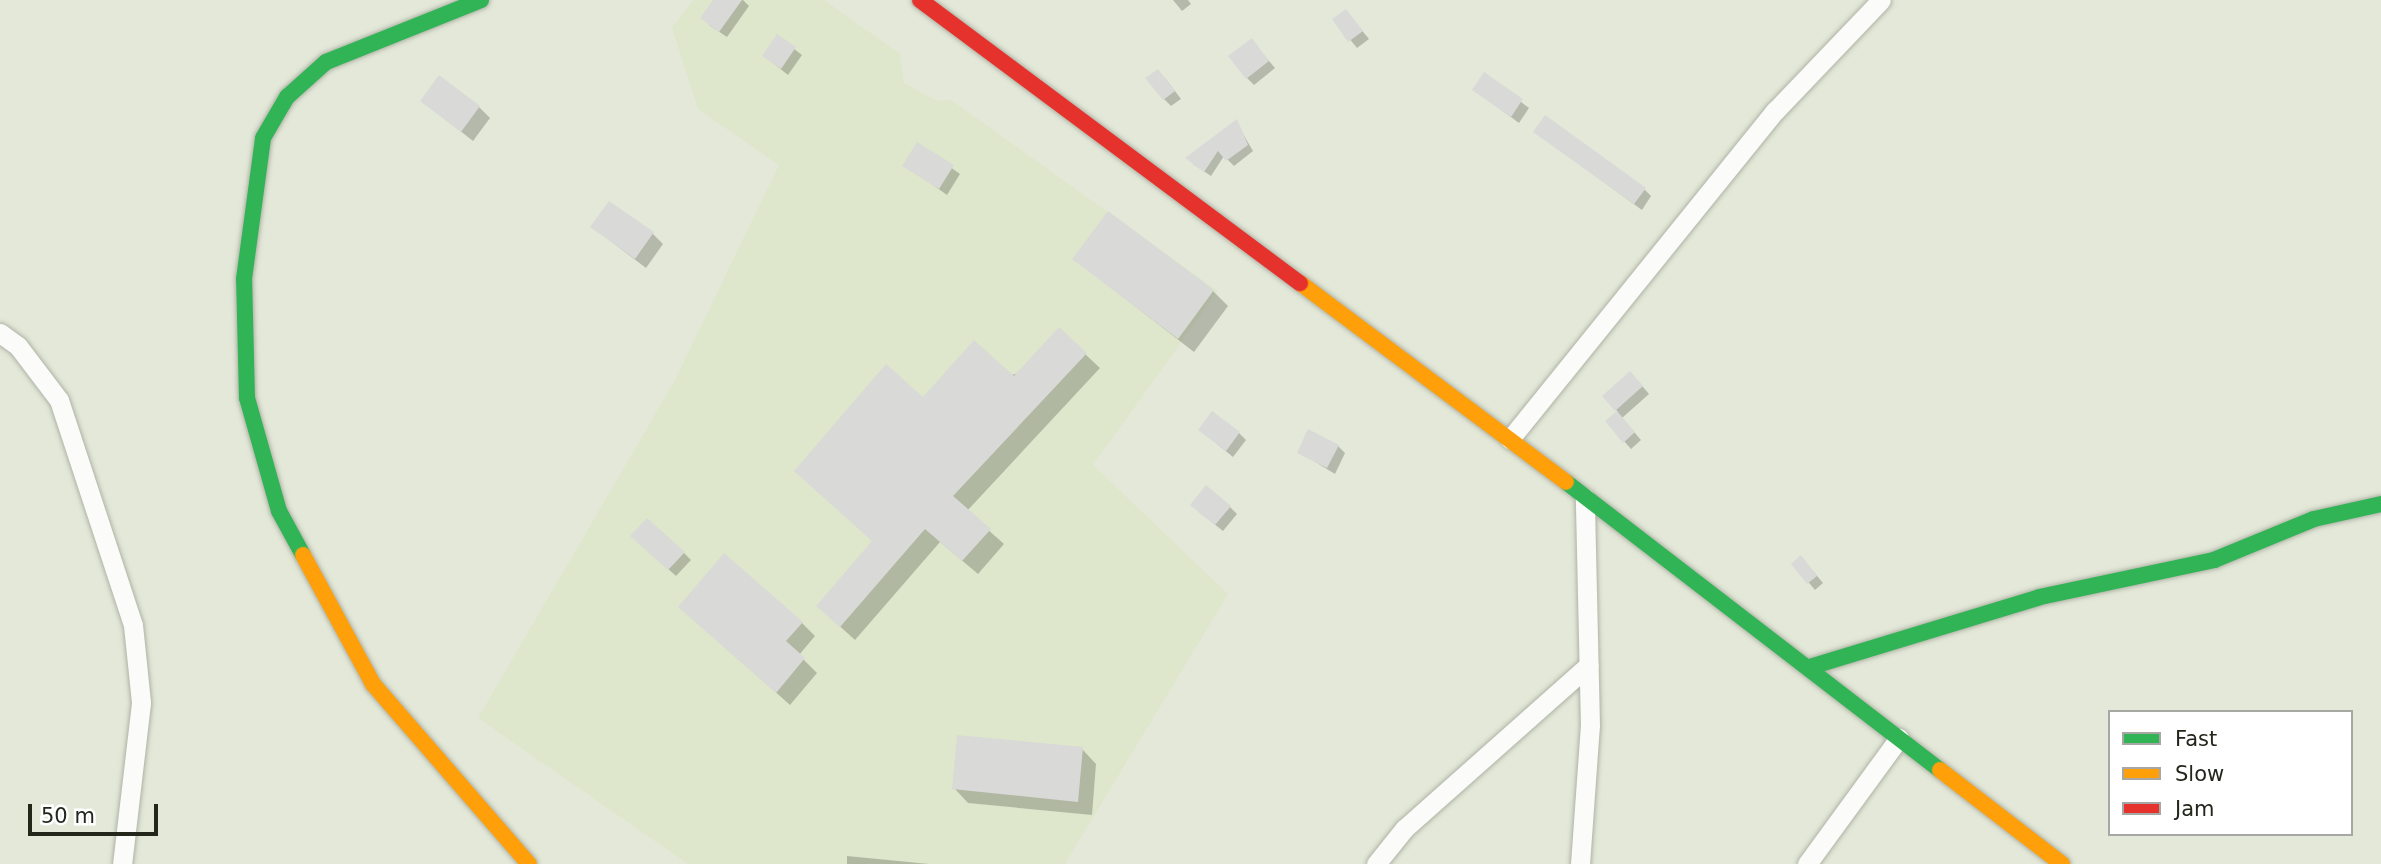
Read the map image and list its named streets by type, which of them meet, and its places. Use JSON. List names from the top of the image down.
{
  "legend": ["Fast", "Slow", "Jam"],
  "scale_bar": "50 m"
}
